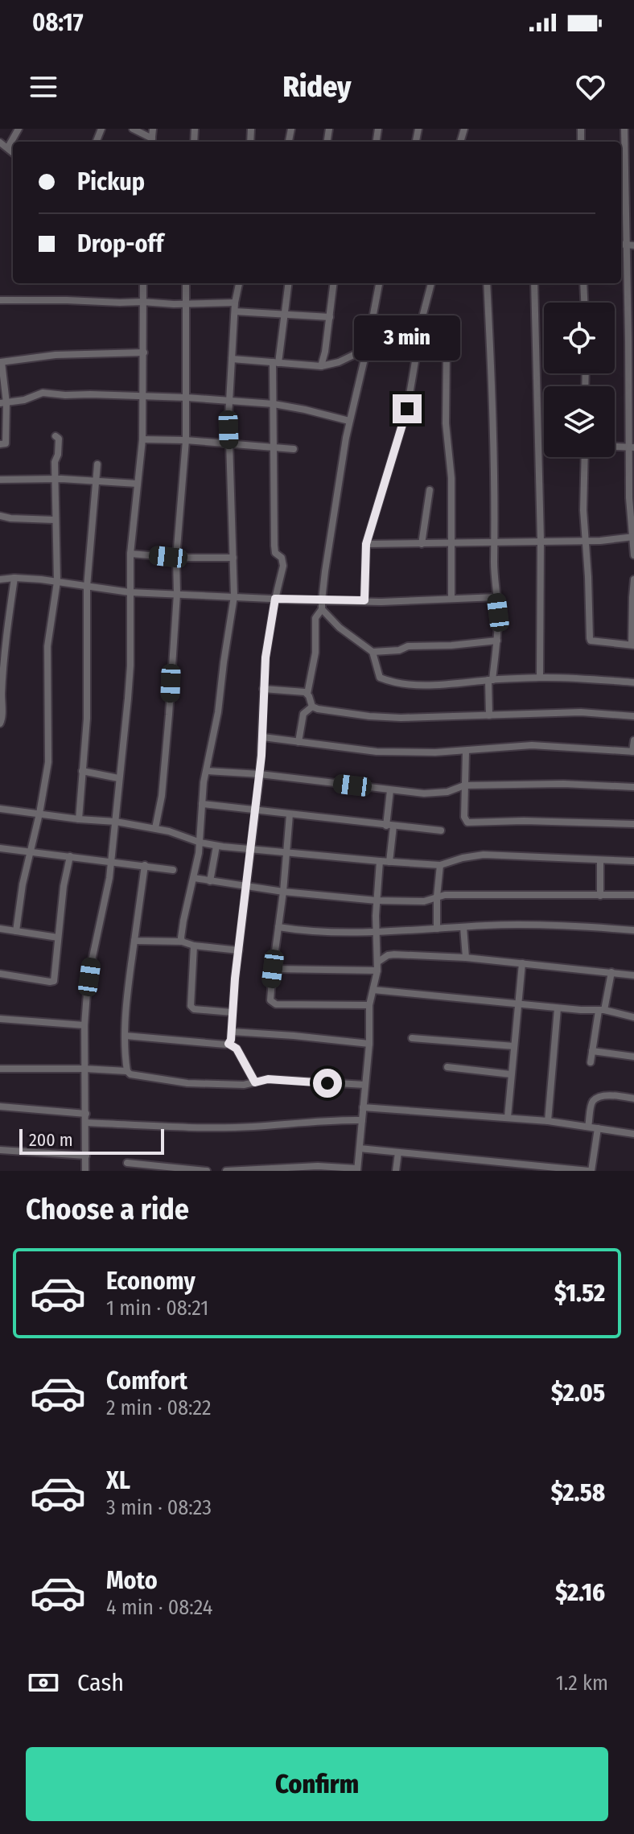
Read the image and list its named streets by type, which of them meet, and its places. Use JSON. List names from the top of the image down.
{
  "scale_bar": "200 m",
  "page": {
    "status": "08:17",
    "header": "Ridey",
    "banner": ["Pickup", "Drop-off"],
    "bubble": "3 min",
    "scale": "200 m",
    "heading": "Choose a ride",
    "list": [
      {
        "name": "Economy",
        "note": "1 min · 08:21",
        "value": "$1.52"
      },
      {
        "name": "Comfort",
        "note": "2 min · 08:22",
        "value": "$2.05"
      },
      {
        "name": "XL",
        "note": "3 min · 08:23",
        "value": "$2.58"
      },
      {
        "name": "Moto",
        "note": "4 min · 08:24",
        "value": "$2.16"
      }
    ],
    "pay": ["Cash", "1.2 km"],
    "buttons": "Confirm"
  }
}
